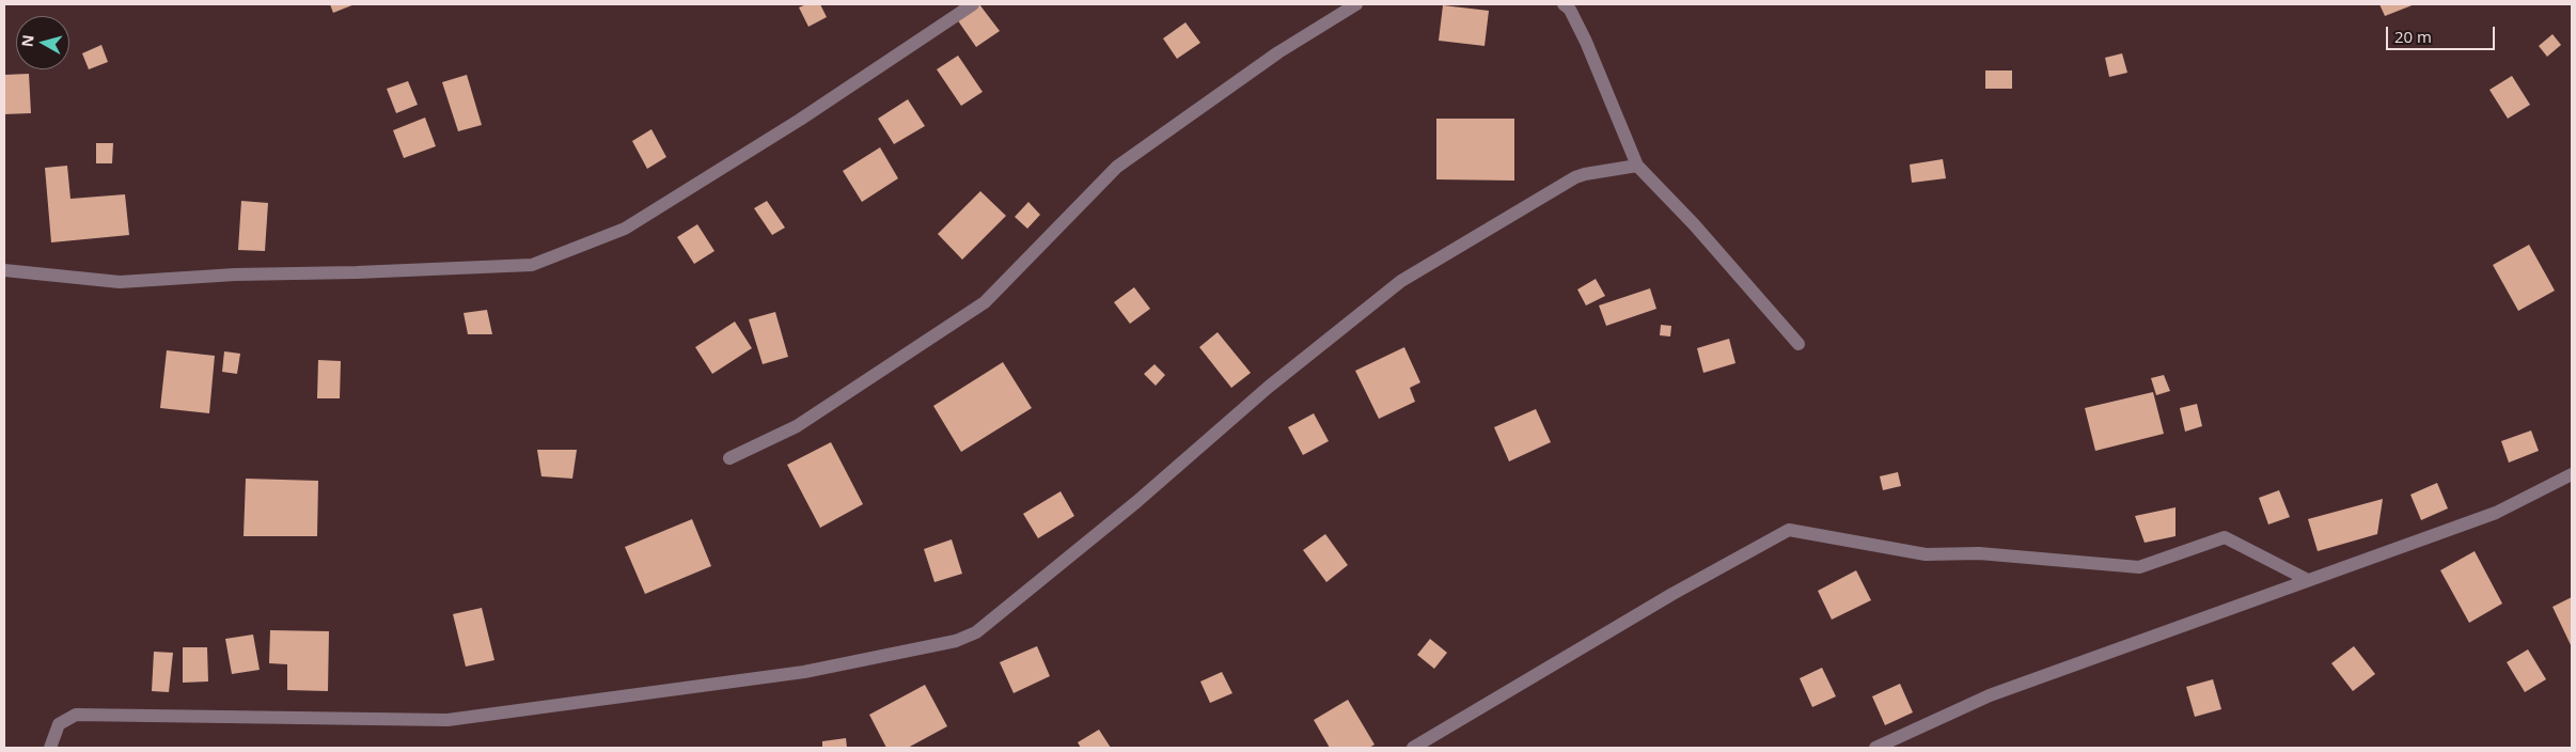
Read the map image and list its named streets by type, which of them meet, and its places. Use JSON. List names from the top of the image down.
{
  "scale_bar": "20 m",
  "north": "left"
}
